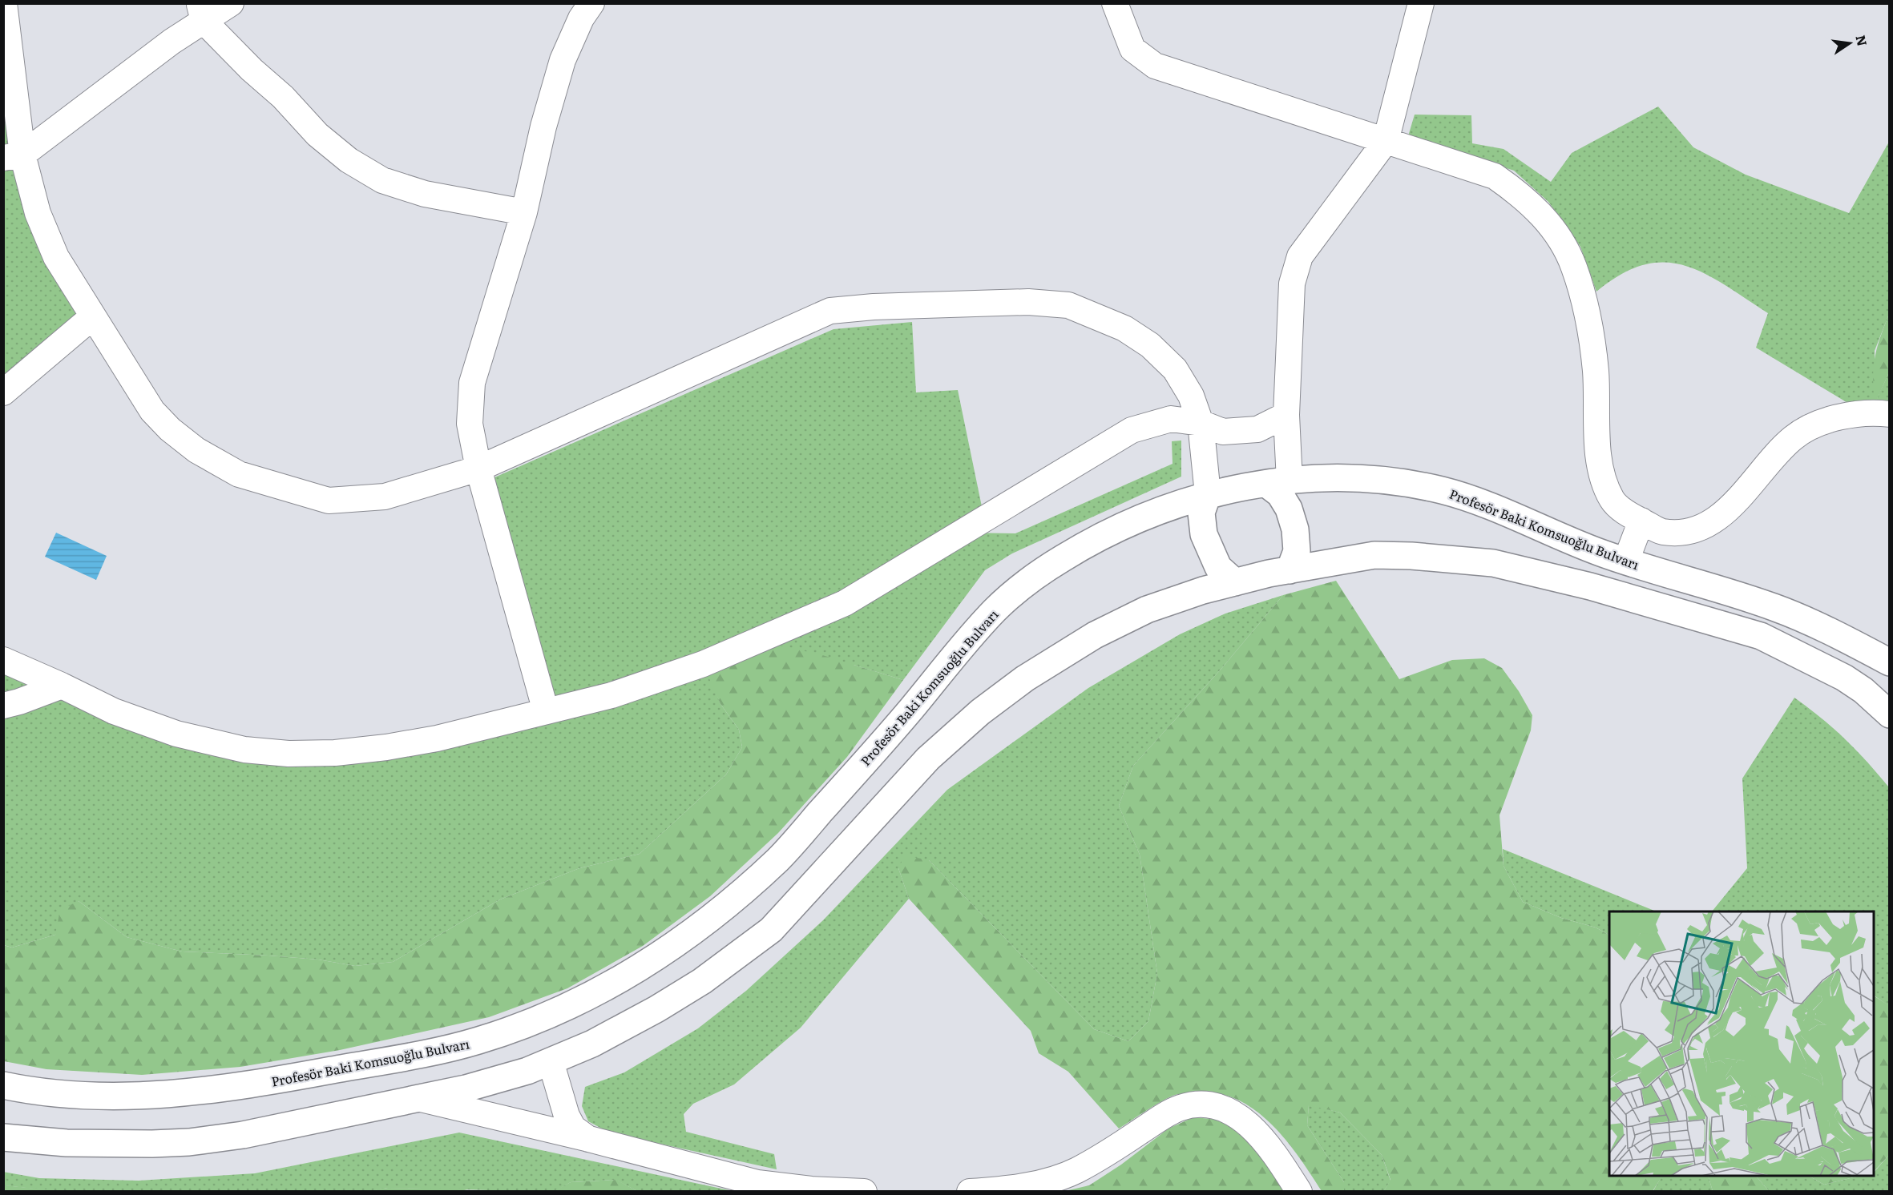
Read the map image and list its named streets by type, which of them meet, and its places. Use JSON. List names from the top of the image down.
{
  "streets": {
    "main road": ["Profesör Baki Komsuoğlu Bulvarı"]
  },
  "north": "right"
}
